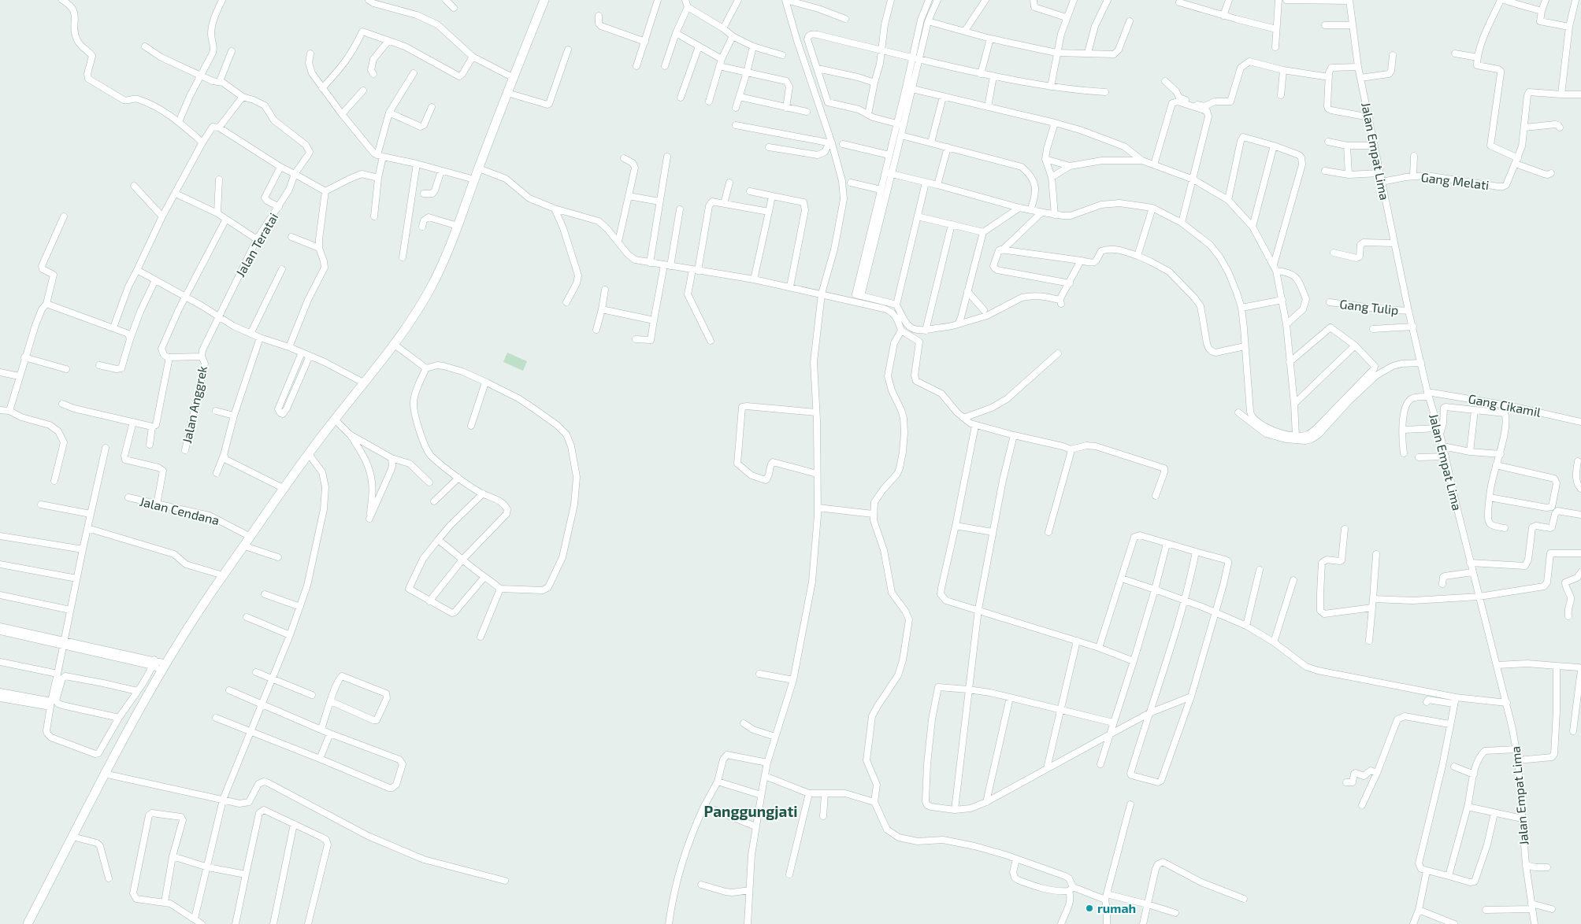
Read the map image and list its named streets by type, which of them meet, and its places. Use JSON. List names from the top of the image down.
{
  "streets": {
    "street": [
      "Jalan Empat Lima",
      "Gang Melati",
      "Jalan Teratai",
      "Gang Tulip",
      "Jalan Anggrek",
      "Gang Cikamil",
      "Jalan Cendana"
    ]
  },
  "crossings": [
    ["Jalan Empat Lima", "Gang Melati"],
    ["Jalan Empat Lima", "Gang Tulip"],
    ["Jalan Empat Lima", "Gang Cikamil"],
    ["Jalan Teratai", "Jalan Anggrek"]
  ],
  "districts": ["Panggungjati"],
  "places": ["rumah"]
}
